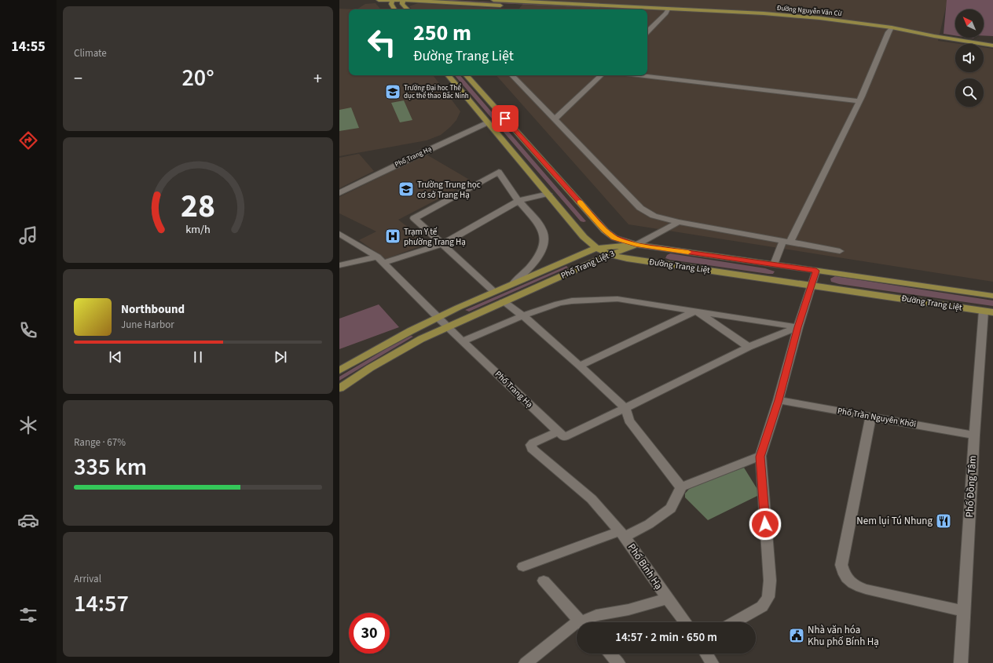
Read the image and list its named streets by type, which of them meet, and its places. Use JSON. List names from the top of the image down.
{
  "streets": {
    "main road": ["Đường Nguyễn Văn Cừ", "Phố Trang Liệt 3", "Đường Trang Liệt"],
    "street": [
      "Phố Trang Hạ",
      "Phố Trần Nguyên Khởi",
      "Phố Đồng Tâm",
      "Phố Bính Hạ"
    ]
  },
  "crossings": [
    ["Phố Trang Hạ", "Phố Trang Liệt 3"],
    ["Phố Trang Hạ", "Đường Trang Liệt"],
    ["Phố Trang Liệt 3", "Đường Trang Liệt"],
    ["Đường Trang Liệt", "Phố Đồng Tâm"],
    ["Phố Trần Nguyên Khởi", "Phố Đồng Tâm"]
  ],
  "places": {
    "school or university": ["Trường Đại học Thể dục thể thao Bắc Ninh", "Trường Trung học cơ sở Trang Hạ"],
    "hospital": ["Trạm Y tế phường Trang Hạ"],
    "restaurant": ["Nem lụi Tú Nhung"],
    "public building": ["Nhà văn hóa Khu phố Bính Hạ"]
  },
  "north": "top left",
  "page": {
    "tabs": "14:55",
    "tile": [
      "Climate",
      ["Range · 67%", "335 km"],
      ["Arrival", "14:57"]
    ],
    "turn": ["250 m", "Đường Trang Liệt"],
    "heat": ["−", "20°", "+"],
    "song": ["Northbound", "June Harbor"],
    "limit": "30",
    "trip": "14:57 · 2 min · 650 m",
    "gauge": ["28", "km/h"]
  }
}
